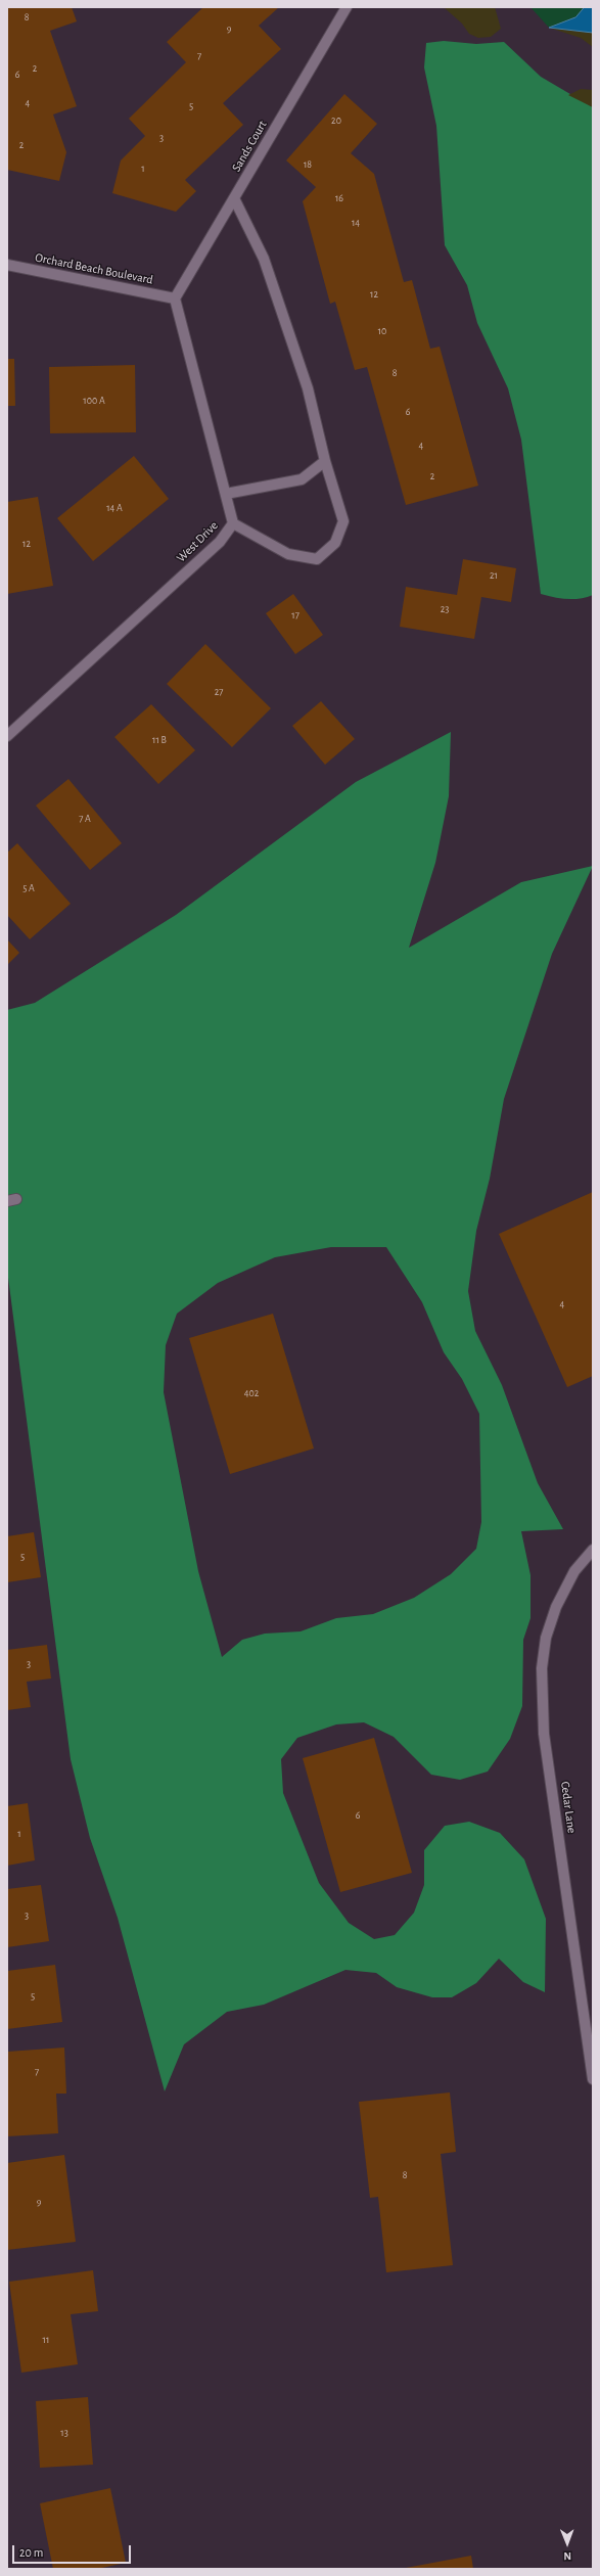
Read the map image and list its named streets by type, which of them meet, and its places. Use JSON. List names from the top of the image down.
{
  "streets": {
    "street": [
      "Sands Court",
      "Orchard Beach Boulevard",
      "West Drive",
      "Cedar Lane"
    ]
  },
  "crossings": [
    ["Sands Court", "Orchard Beach Boulevard"],
    ["Sands Court", "West Drive"],
    ["Orchard Beach Boulevard", "West Drive"]
  ],
  "house_numbers": [
    "8",
    "9",
    "7",
    "2",
    "6",
    "4",
    "5",
    "20",
    "3",
    "2",
    "18",
    "1",
    "16",
    "14",
    "12",
    "10",
    "8",
    "100 A",
    "6",
    "4",
    "2",
    "14 A",
    "12",
    "21",
    "23",
    "17",
    "27",
    "11 B",
    "7 A",
    "5 A",
    "4",
    "402",
    "5",
    "3",
    "6",
    "1",
    "3",
    "5",
    "7",
    "8",
    "9",
    "11",
    "13"
  ],
  "scale_bar": "20 m",
  "north": "bottom"
}
